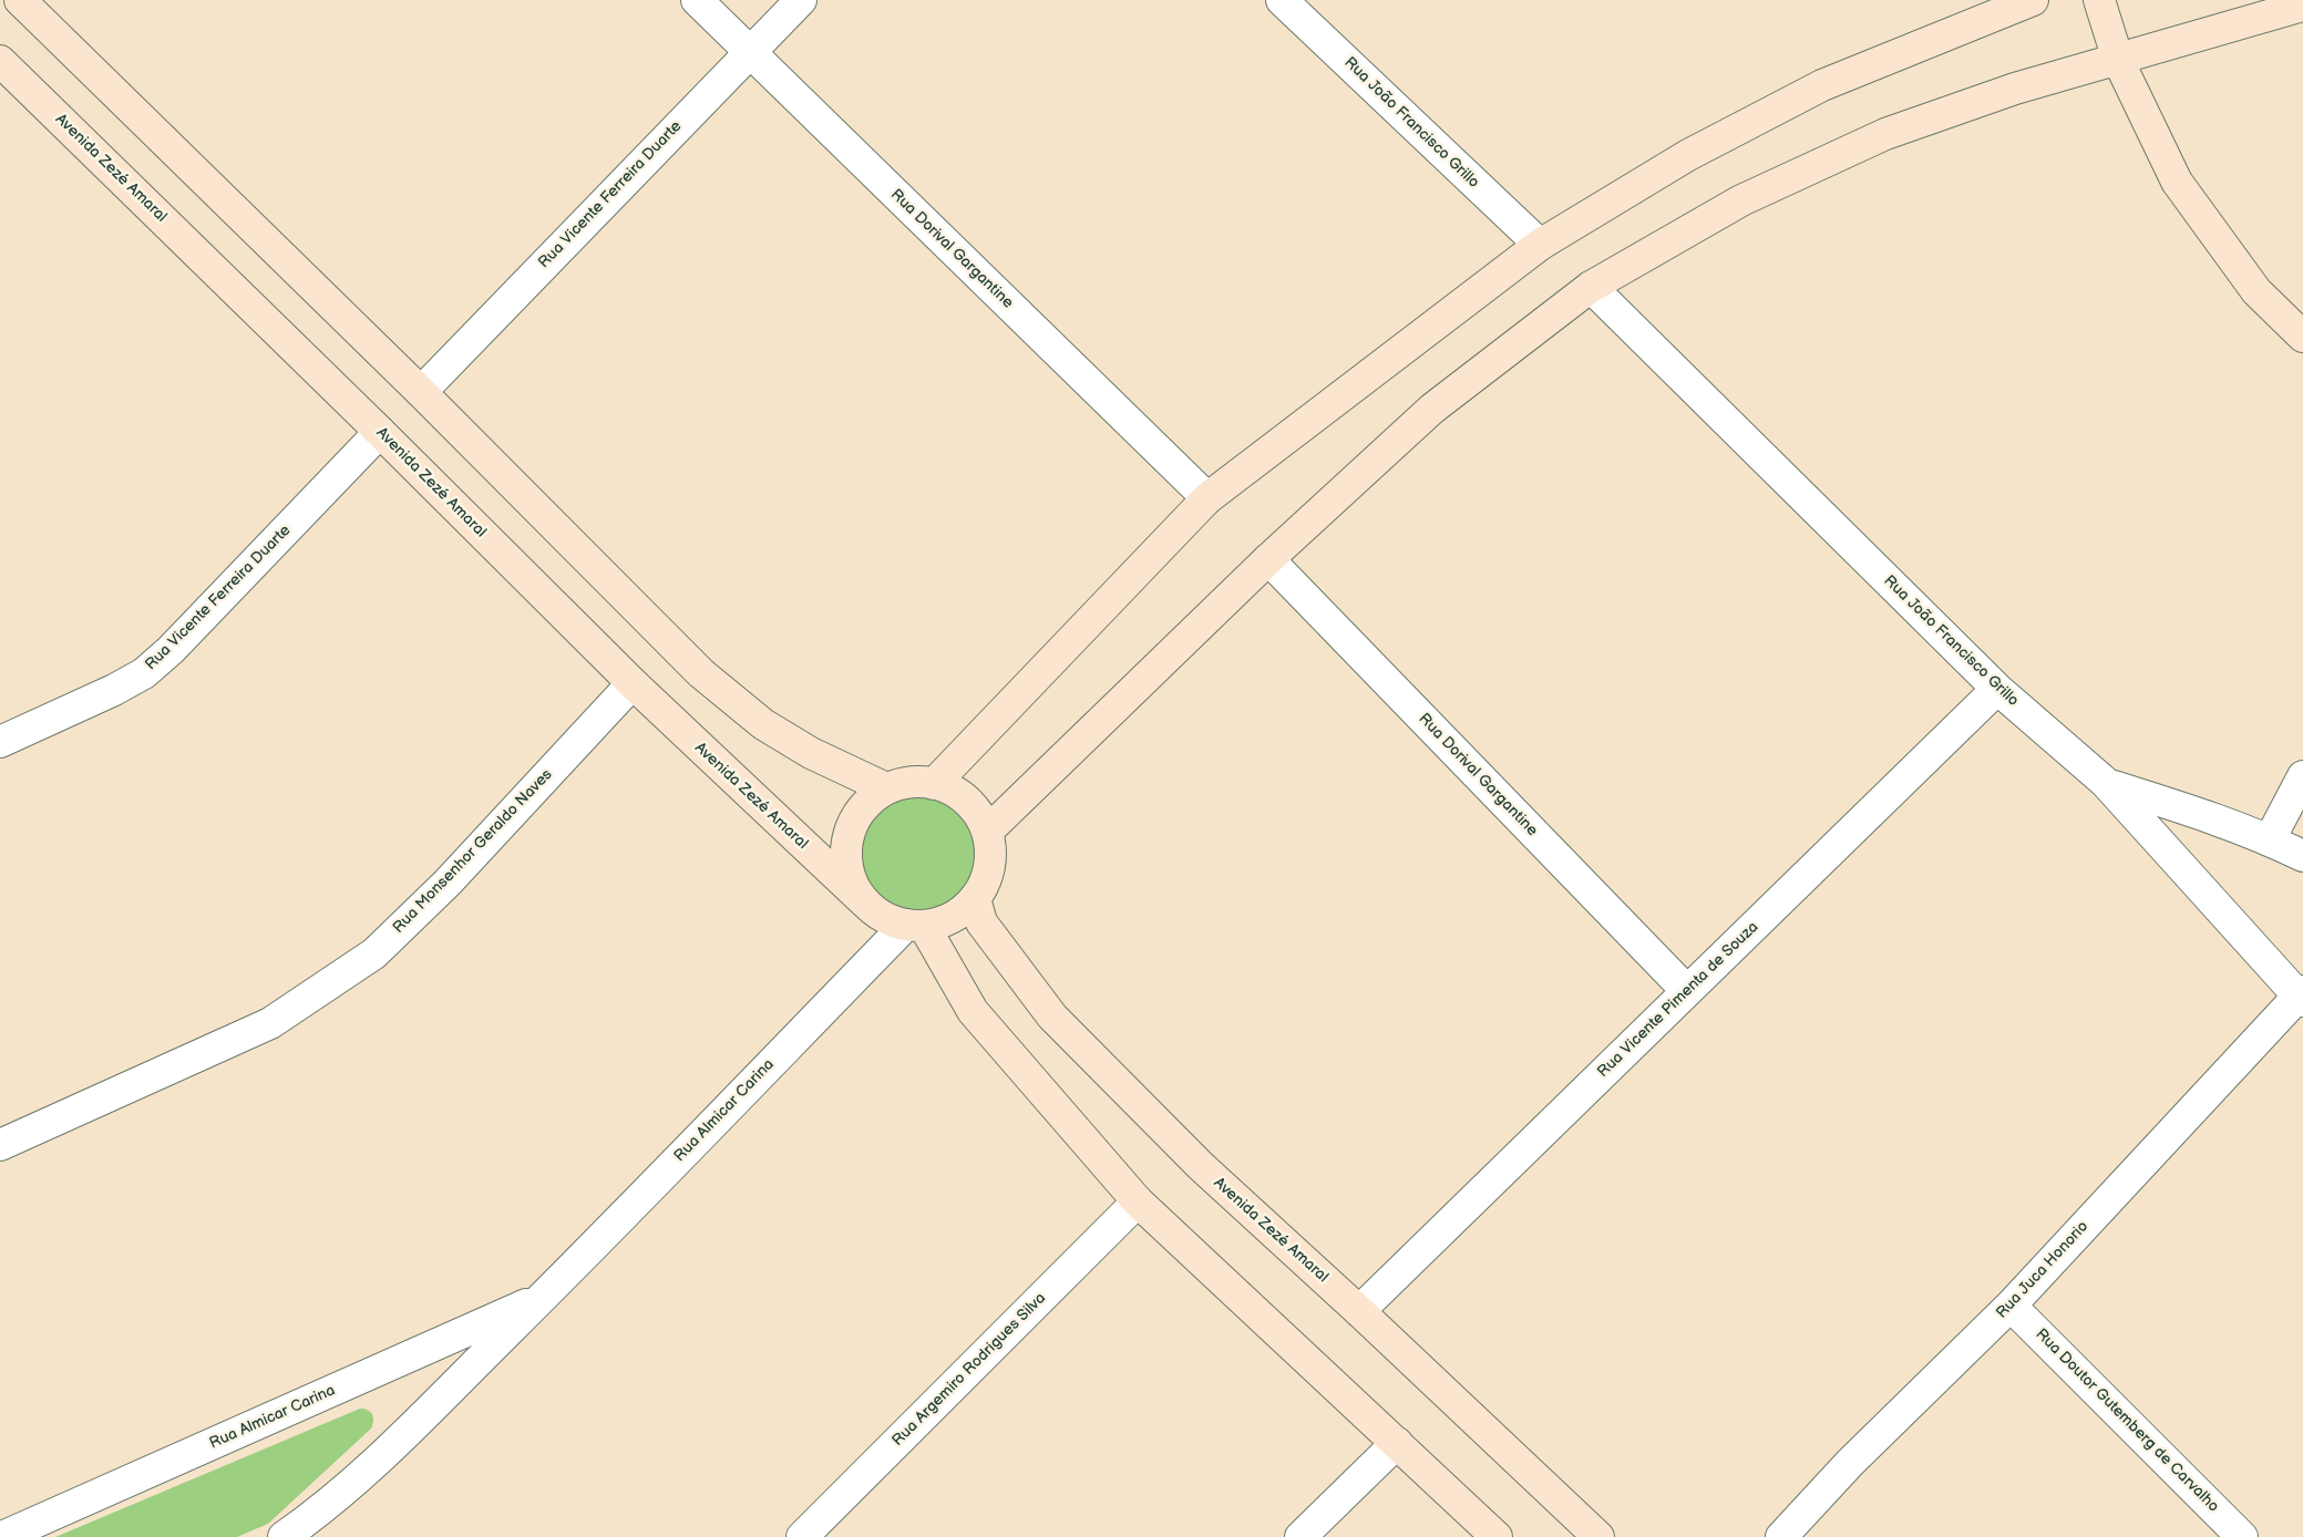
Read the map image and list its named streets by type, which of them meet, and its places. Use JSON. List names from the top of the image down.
{
  "streets": {
    "main road": ["Avenida Zezé Amaral"],
    "street": [
      "Rua João Francisco Grillo",
      "Rua Vicente Ferreira Duarte",
      "Rua Dorival Gargantine",
      "Rua Monsenhor Geraldo Naves",
      "Rua Vicente Pimenta de Souza",
      "Rua Almicar Carina",
      "Rua Juca Honorio",
      "Rua Argemiro Rodrigues Silva",
      "Rua Doutor Gutemberg de Carvalho"
    ]
  },
  "crossings": [
    ["Rua João Francisco Grillo", "Rua Vicente Pimenta de Souza"],
    ["Rua João Francisco Grillo", "Rua Juca Honorio"],
    ["Avenida Zezé Amaral", "Rua Vicente Ferreira Duarte"],
    ["Avenida Zezé Amaral", "Rua Monsenhor Geraldo Naves"],
    ["Avenida Zezé Amaral", "Rua Vicente Pimenta de Souza"],
    ["Avenida Zezé Amaral", "Rua Almicar Carina"],
    ["Rua Vicente Ferreira Duarte", "Rua Dorival Gargantine"],
    ["Rua Dorival Gargantine", "Rua Vicente Pimenta de Souza"],
    ["Rua Juca Honorio", "Rua Doutor Gutemberg de Carvalho"]
  ]
}
